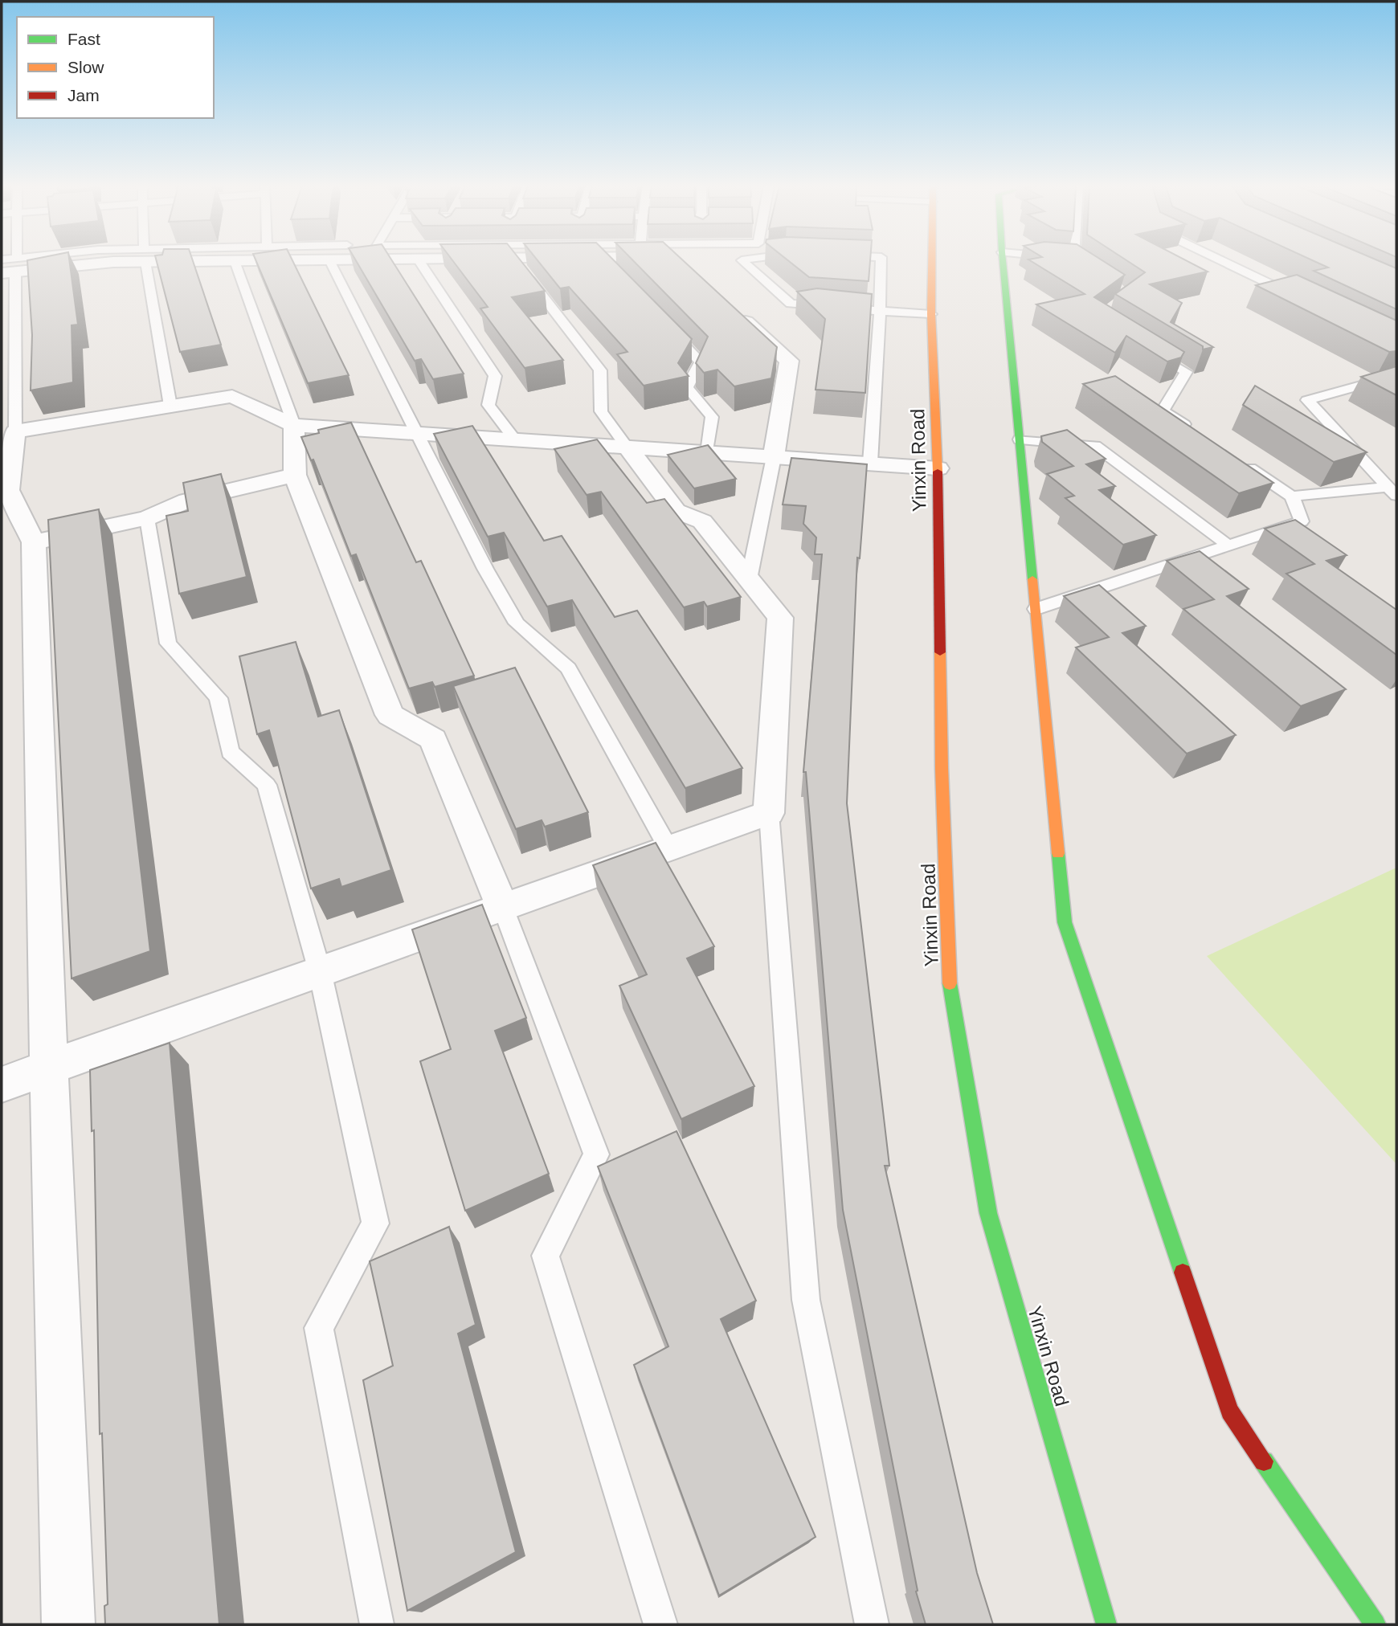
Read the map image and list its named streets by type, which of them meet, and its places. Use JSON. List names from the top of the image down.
{
  "streets": {
    "street": ["Yinxin Road"]
  },
  "legend": ["Fast", "Slow", "Jam"]
}
